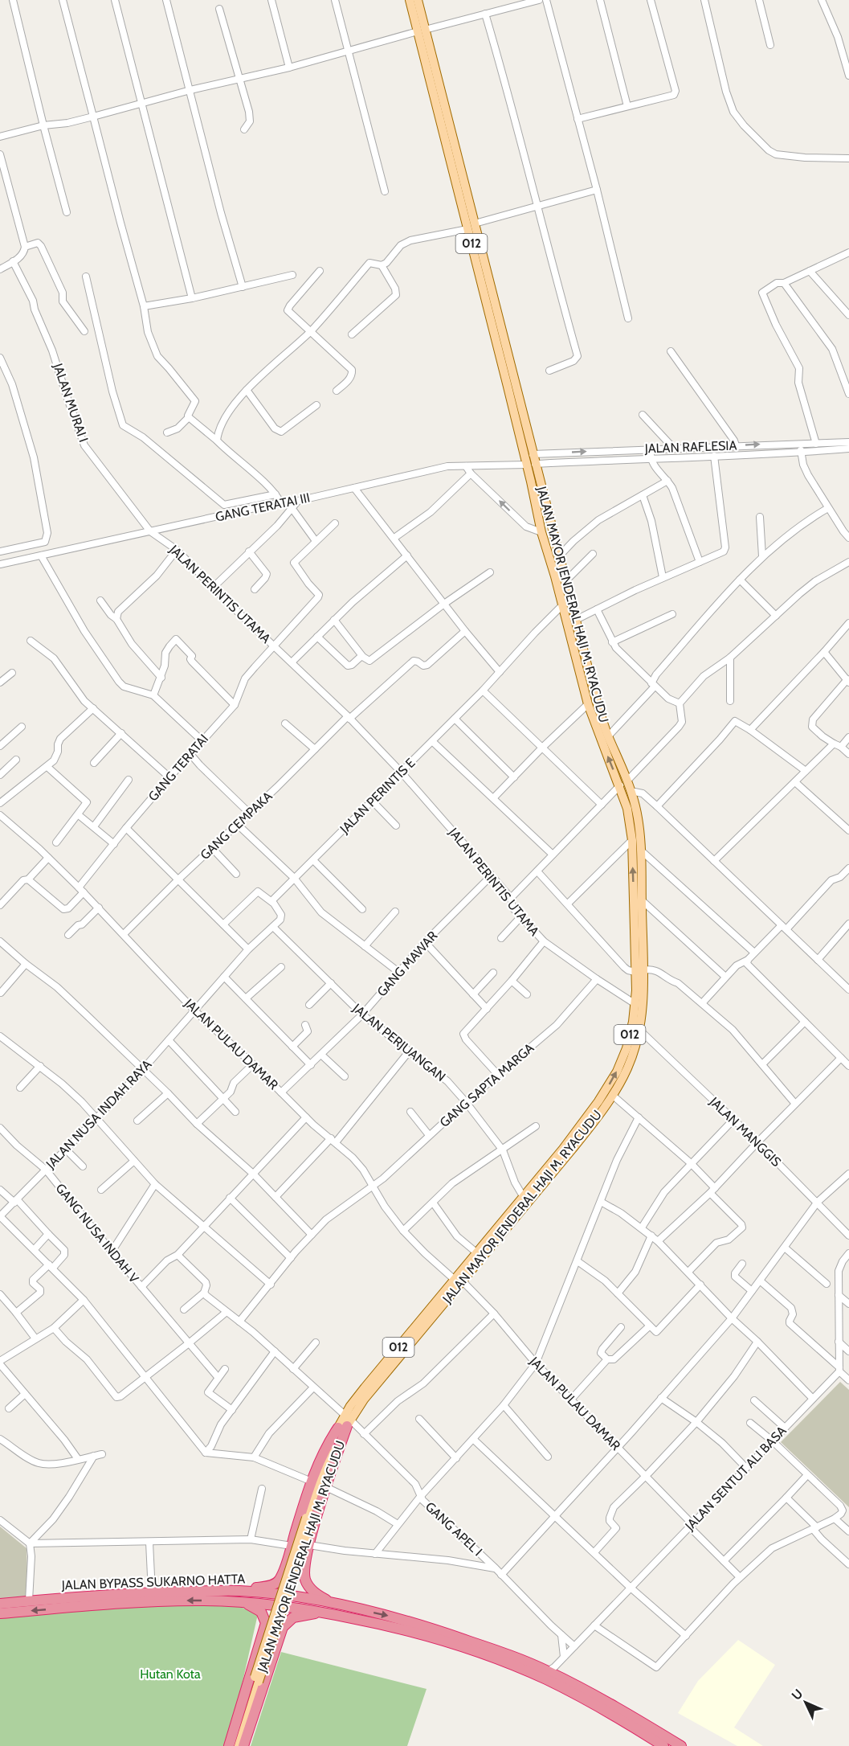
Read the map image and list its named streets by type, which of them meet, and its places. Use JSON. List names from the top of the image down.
{
  "streets": {
    "highway": ["JALAN BYPASS SUKARNO HATTA"],
    "main road": ["012", "JALAN MAYOR JENDERAL HAJI M. RYACUDU"],
    "street": [
      "JALAN MURAI I",
      "JALAN RAFLESIA",
      "GANG TERATAI III",
      "JALAN PERINTIS UTAMA",
      "GANG TERATAI",
      "JALAN PERINTIS E",
      "GANG CEMPAKA",
      "GANG MAWAR",
      "JALAN PERJUANGAN",
      "JALAN PULAU DAMAR",
      "GANG SAPTA MARGA",
      "JALAN NUSA INDAH RAYA",
      "JALAN MANGGIS",
      "GANG NUSA INDAH V",
      "JALAN SENTUT ALI BASA",
      "GANG APEL I"
    ]
  },
  "crossings": [
    ["JALAN MURAI I", "GANG TERATAI III"],
    ["JALAN MURAI I", "JALAN PERINTIS UTAMA"],
    ["JALAN RAFLESIA", "GANG TERATAI III"],
    ["JALAN RAFLESIA", "JALAN MAYOR JENDERAL HAJI M. RYACUDU"],
    ["GANG TERATAI III", "JALAN PERINTIS UTAMA"],
    ["GANG TERATAI III", "JALAN MAYOR JENDERAL HAJI M. RYACUDU"],
    ["JALAN PERINTIS UTAMA", "JALAN MAYOR JENDERAL HAJI M. RYACUDU"],
    ["JALAN PERINTIS UTAMA", "GANG TERATAI"],
    ["JALAN PERINTIS UTAMA", "JALAN PERINTIS E"],
    ["JALAN PERINTIS UTAMA", "GANG CEMPAKA"],
    ["JALAN PERINTIS UTAMA", "GANG MAWAR"],
    ["JALAN PERINTIS UTAMA", "GANG SAPTA MARGA"],
    ["JALAN MAYOR JENDERAL HAJI M. RYACUDU", "JALAN PERINTIS E"],
    ["JALAN MAYOR JENDERAL HAJI M. RYACUDU", "JALAN PERJUANGAN"],
    ["JALAN MAYOR JENDERAL HAJI M. RYACUDU", "JALAN PULAU DAMAR"],
    ["JALAN MAYOR JENDERAL HAJI M. RYACUDU", "JALAN MANGGIS"],
    ["JALAN MAYOR JENDERAL HAJI M. RYACUDU", "GANG APEL I"],
    ["GANG TERATAI", "JALAN PULAU DAMAR"],
    ["JALAN PERINTIS E", "JALAN NUSA INDAH RAYA"],
    ["GANG CEMPAKA", "JALAN PULAU DAMAR"],
    ["GANG MAWAR", "JALAN PERJUANGAN"],
    ["GANG MAWAR", "JALAN PULAU DAMAR"],
    ["JALAN PERJUANGAN", "GANG SAPTA MARGA"],
    ["JALAN PERJUANGAN", "JALAN NUSA INDAH RAYA"],
    ["JALAN PULAU DAMAR", "GANG SAPTA MARGA"],
    ["JALAN PULAU DAMAR", "JALAN NUSA INDAH RAYA"],
    ["JALAN PULAU DAMAR", "JALAN SENTUT ALI BASA"],
    ["GANG SAPTA MARGA", "GANG APEL I"],
    ["JALAN NUSA INDAH RAYA", "GANG NUSA INDAH V"],
    ["JALAN SENTUT ALI BASA", "GANG APEL I"],
    ["JALAN SENTUT ALI BASA", "JALAN BYPASS SUKARNO HATTA"]
  ],
  "parks": ["Hutan Kota"],
  "north": "top left"
}
